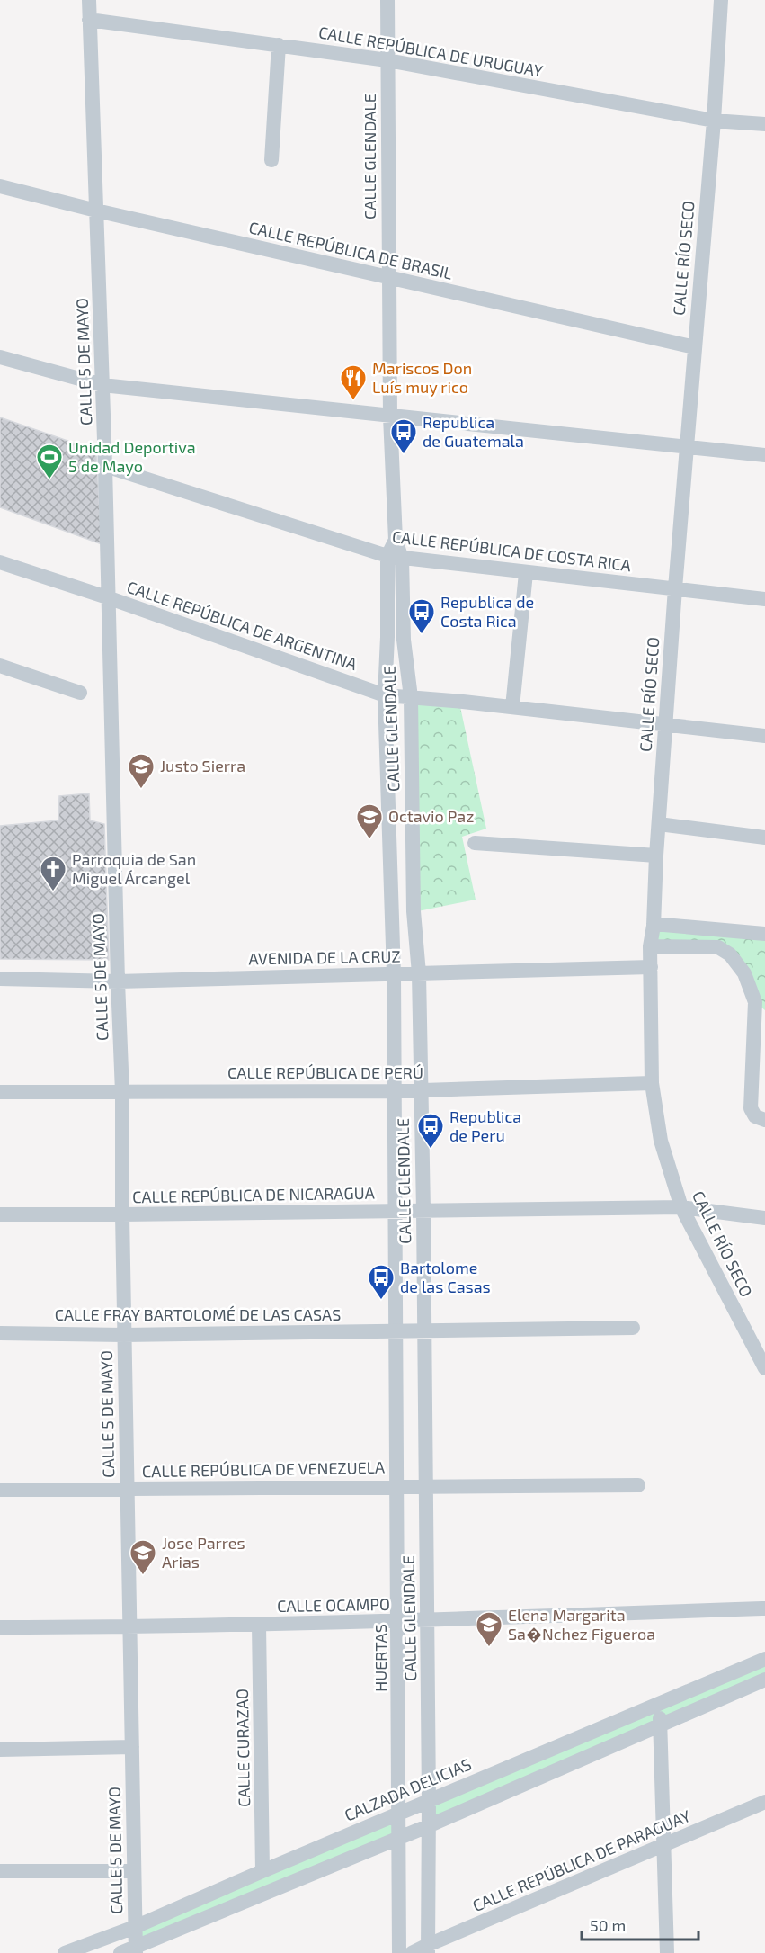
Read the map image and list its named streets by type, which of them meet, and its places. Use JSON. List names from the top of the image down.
{
  "streets": {
    "street": [
      "CALLE REPÚBLICA DE URUGUAY",
      "CALLE GLENDALE",
      "CALLE REPÚBLICA DE BRASIL",
      "CALLE RÍO SECO",
      "CALLE 5 DE MAYO",
      "CALLE REPÚBLICA DE COSTA RICA",
      "CALLE REPÚBLICA DE ARGENTINA",
      "AVENIDA DE LA CRUZ",
      "CALLE REPÚBLICA DE PERÚ",
      "CALLE REPÚBLICA DE NICARAGUA",
      "CALLE FRAY BARTOLOMÉ DE LAS CASAS",
      "CALLE REPÚBLICA DE VENEZUELA",
      "CALLE OCAMPO",
      "HUERTAS",
      "CALLE CURAZAO",
      "CALZADA DELICIAS",
      "CALLE REPÚBLICA DE PARAGUAY"
    ]
  },
  "crossings": [
    ["CALLE REPÚBLICA DE URUGUAY", "CALLE GLENDALE"],
    ["CALLE REPÚBLICA DE URUGUAY", "CALLE RÍO SECO"],
    ["CALLE REPÚBLICA DE URUGUAY", "CALLE 5 DE MAYO"],
    ["CALLE GLENDALE", "CALLE REPÚBLICA DE BRASIL"],
    ["CALLE GLENDALE", "CALLE REPÚBLICA DE COSTA RICA"],
    ["CALLE GLENDALE", "CALLE REPÚBLICA DE ARGENTINA"],
    ["CALLE GLENDALE", "AVENIDA DE LA CRUZ"],
    ["CALLE GLENDALE", "CALLE REPÚBLICA DE PERÚ"],
    ["CALLE GLENDALE", "CALLE REPÚBLICA DE NICARAGUA"],
    ["CALLE GLENDALE", "CALLE FRAY BARTOLOMÉ DE LAS CASAS"],
    ["CALLE GLENDALE", "CALLE REPÚBLICA DE VENEZUELA"],
    ["CALLE GLENDALE", "CALLE OCAMPO"],
    ["CALLE GLENDALE", "HUERTAS"],
    ["CALLE GLENDALE", "CALZADA DELICIAS"],
    ["CALLE GLENDALE", "CALLE REPÚBLICA DE PARAGUAY"],
    ["CALLE REPÚBLICA DE BRASIL", "CALLE RÍO SECO"],
    ["CALLE REPÚBLICA DE BRASIL", "CALLE 5 DE MAYO"],
    ["CALLE RÍO SECO", "CALLE REPÚBLICA DE COSTA RICA"],
    ["CALLE RÍO SECO", "CALLE REPÚBLICA DE ARGENTINA"],
    ["CALLE RÍO SECO", "AVENIDA DE LA CRUZ"],
    ["CALLE RÍO SECO", "CALLE REPÚBLICA DE PERÚ"],
    ["CALLE RÍO SECO", "CALLE REPÚBLICA DE NICARAGUA"],
    ["CALLE 5 DE MAYO", "CALLE REPÚBLICA DE COSTA RICA"],
    ["CALLE 5 DE MAYO", "CALLE REPÚBLICA DE ARGENTINA"],
    ["CALLE 5 DE MAYO", "AVENIDA DE LA CRUZ"],
    ["CALLE 5 DE MAYO", "CALLE REPÚBLICA DE PERÚ"],
    ["CALLE 5 DE MAYO", "CALLE REPÚBLICA DE NICARAGUA"],
    ["CALLE 5 DE MAYO", "CALLE FRAY BARTOLOMÉ DE LAS CASAS"],
    ["CALLE 5 DE MAYO", "CALLE REPÚBLICA DE VENEZUELA"],
    ["CALLE 5 DE MAYO", "CALLE OCAMPO"],
    ["CALLE 5 DE MAYO", "CALZADA DELICIAS"],
    ["CALLE FRAY BARTOLOMÉ DE LAS CASAS", "HUERTAS"],
    ["CALLE REPÚBLICA DE VENEZUELA", "HUERTAS"],
    ["CALLE OCAMPO", "HUERTAS"],
    ["CALLE OCAMPO", "CALLE CURAZAO"],
    ["HUERTAS", "CALZADA DELICIAS"],
    ["CALLE CURAZAO", "CALZADA DELICIAS"]
  ],
  "places": {
    "restaurant": ["Mariscos Don Luís muy rico"],
    "bus stop": [
      "Republica de Guatemala",
      "Republica de Costa Rica",
      "Republica de Peru",
      "Bartolome de las Casas"
    ],
    "sports": ["Unidad Deportiva 5 de Mayo"],
    "school or university": [
      "Justo Sierra",
      "Octavio Paz",
      "Jose Parres Arias",
      "Elena Margarita Sa�Nchez Figueroa"
    ],
    "church": ["Parroquia de San Miguel Árcangel"]
  },
  "scale_bar": "50 m"
}
